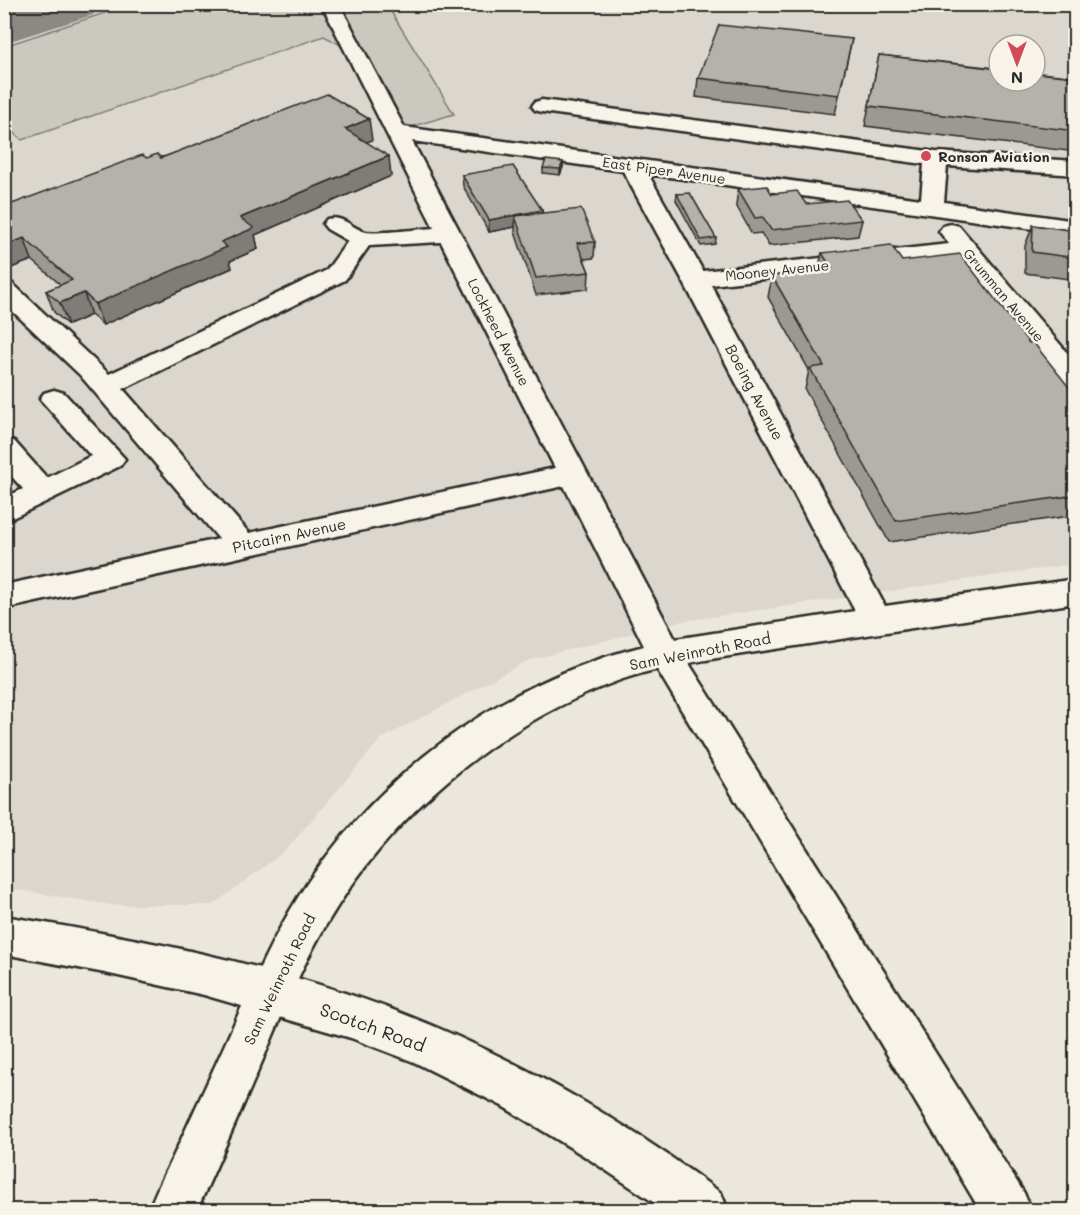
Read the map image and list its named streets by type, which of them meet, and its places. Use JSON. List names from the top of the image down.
{
  "streets": {
    "main road": [
      "East Piper Avenue",
      "Mooney Avenue",
      "Grumman Avenue",
      "Lockheed Avenue",
      "Boeing Avenue",
      "Pitcairn Avenue",
      "Sam Weinroth Road",
      "Scotch Road"
    ]
  },
  "crossings": [
    ["East Piper Avenue", "Grumman Avenue"],
    ["East Piper Avenue", "Lockheed Avenue"],
    ["East Piper Avenue", "Boeing Avenue"],
    ["Mooney Avenue", "Grumman Avenue"],
    ["Mooney Avenue", "Boeing Avenue"],
    ["Lockheed Avenue", "Pitcairn Avenue"],
    ["Lockheed Avenue", "Sam Weinroth Road"],
    ["Boeing Avenue", "Sam Weinroth Road"],
    ["Sam Weinroth Road", "Scotch Road"]
  ],
  "places": ["Ronson Aviation"],
  "north": "bottom"
}
